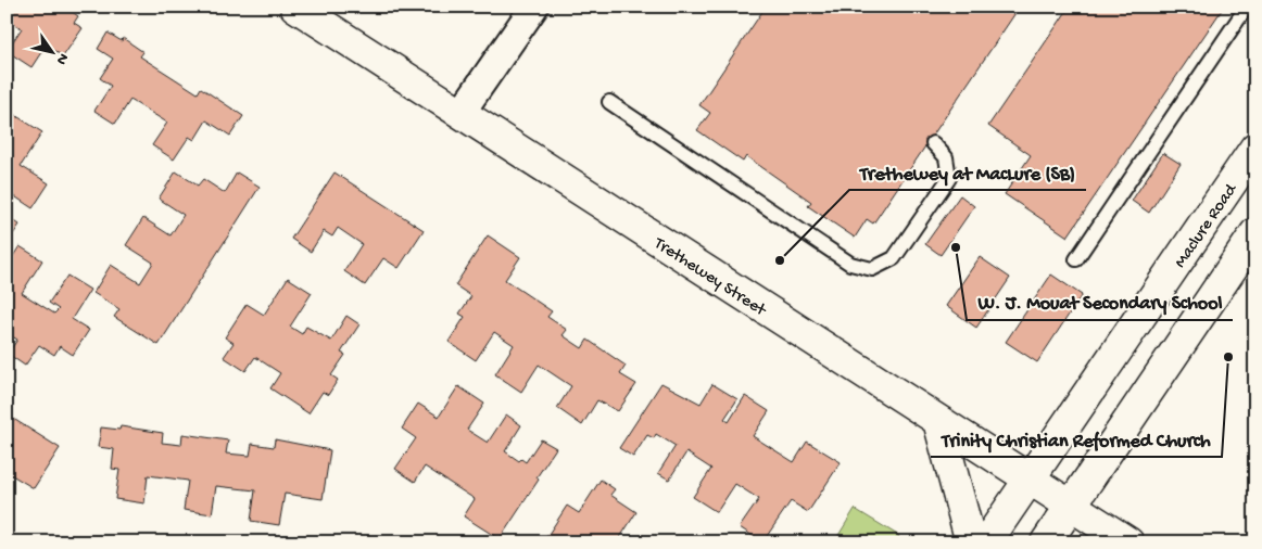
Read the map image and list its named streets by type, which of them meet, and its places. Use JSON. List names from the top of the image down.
{
  "streets": {
    "main road": ["Maclure Road", "Trethewey Street"]
  },
  "crossings": [
    ["Maclure Road", "Trethewey Street"]
  ],
  "places": ["W. J. Mouat Secondary School", "Trethewey at MacLure (SB)", "Trinity Christian Reformed Church"],
  "north": "bottom right"
}
